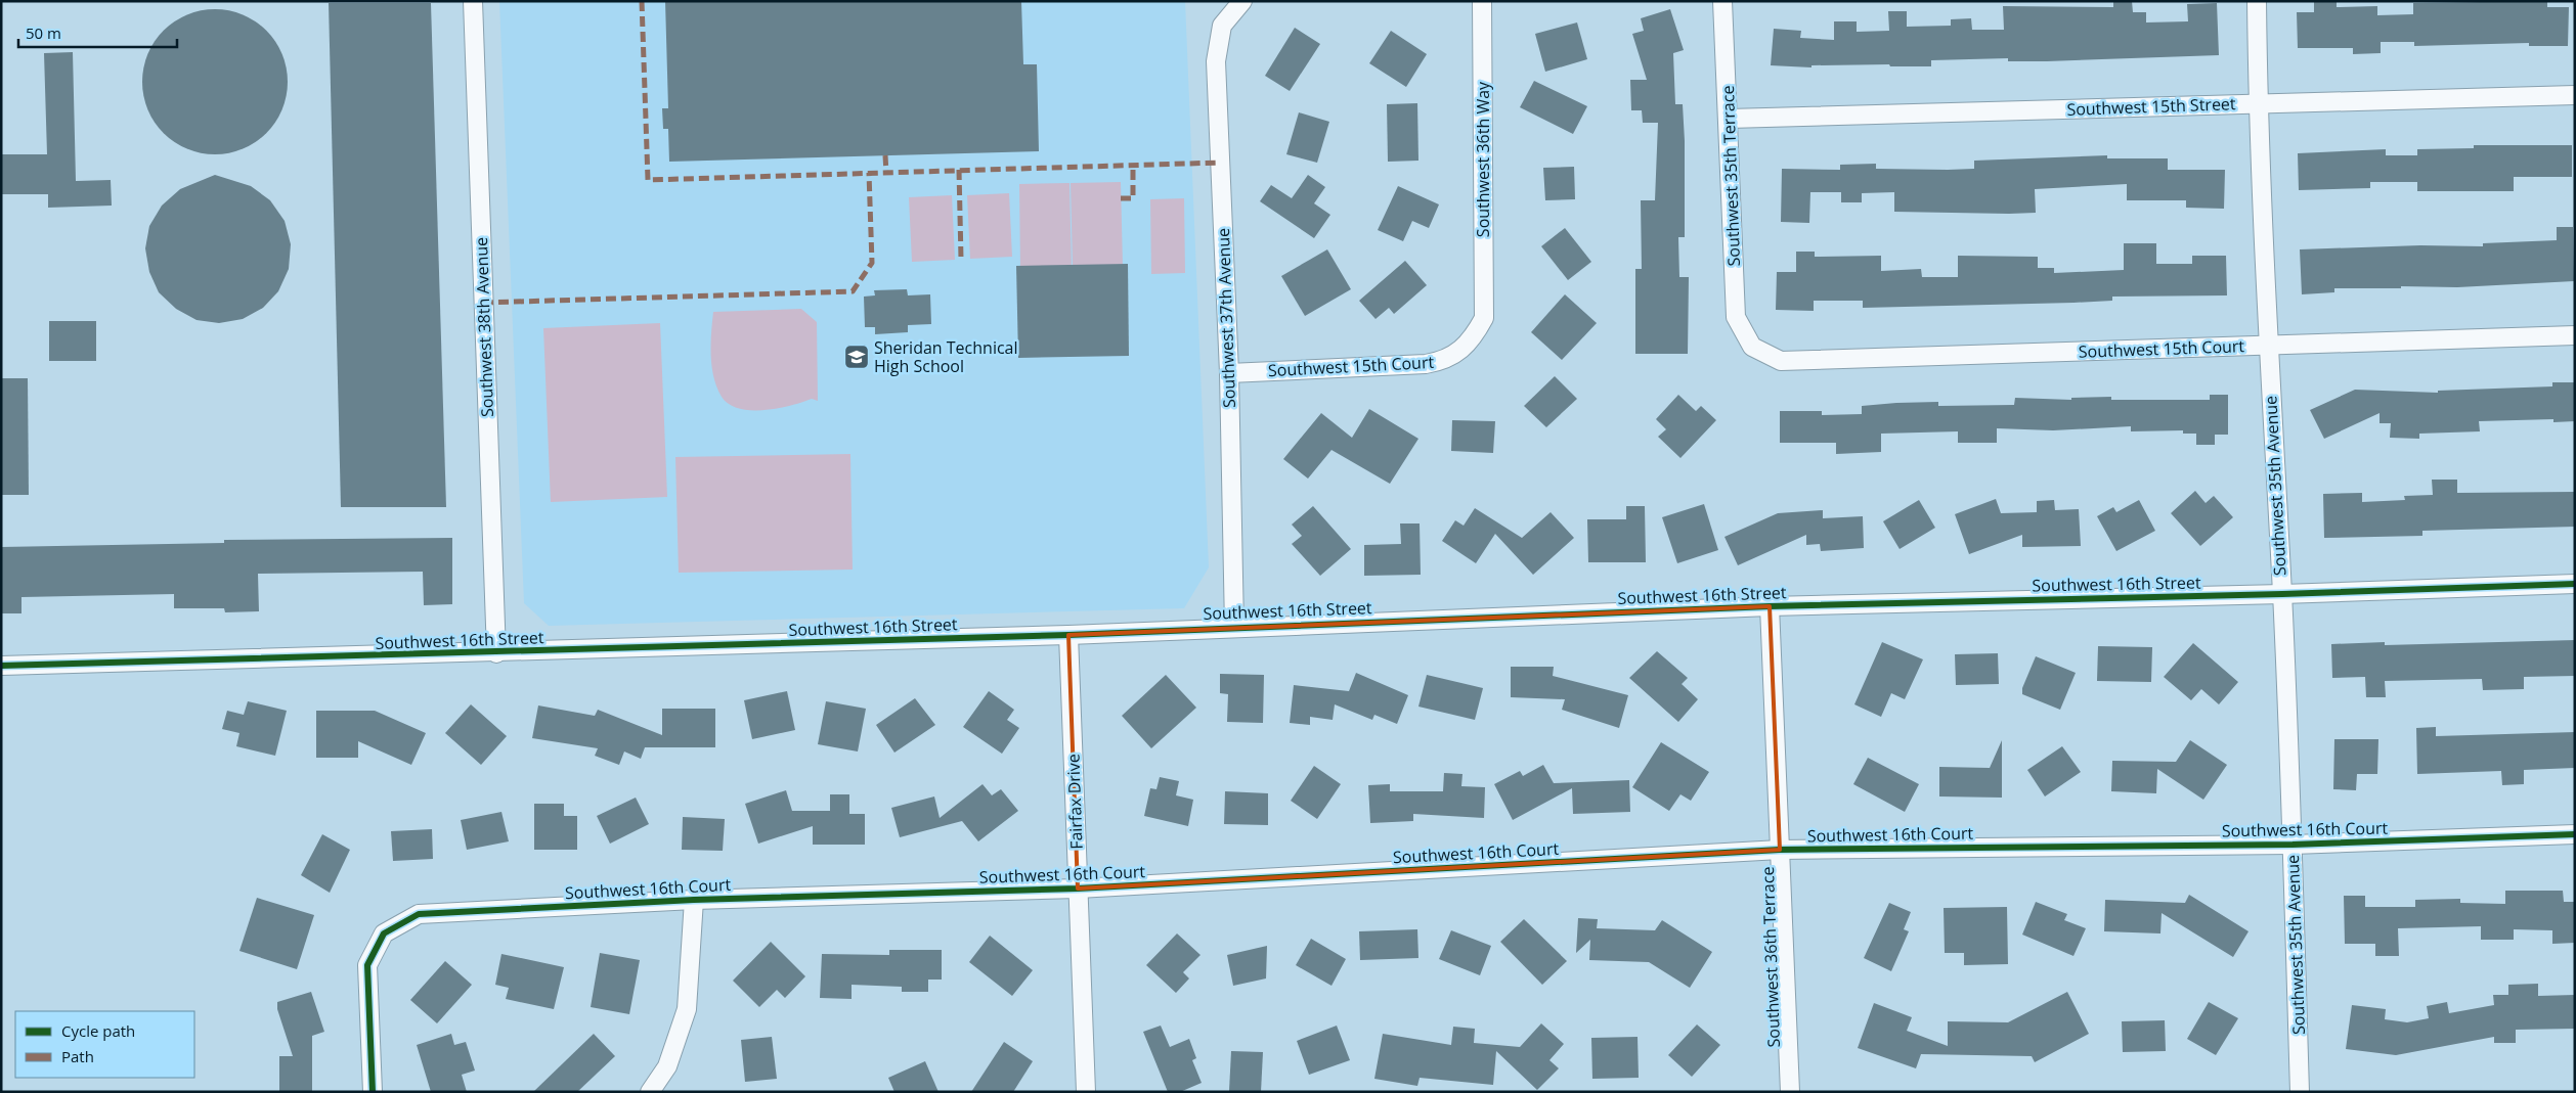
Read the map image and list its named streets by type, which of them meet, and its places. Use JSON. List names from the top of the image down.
{
  "streets": {
    "street": [
      "Southwest 15th Street",
      "Southwest 36th Way",
      "Southwest 35th Terrace",
      "Southwest 37th Avenue",
      "Southwest 38th Avenue",
      "Southwest 15th Court",
      "Southwest 35th Avenue",
      "Southwest 16th Street",
      "Fairfax Drive",
      "Southwest 16th Court",
      "Southwest 36th Terrace"
    ]
  },
  "crossings": [
    ["Southwest 15th Street", "Southwest 35th Terrace"],
    ["Southwest 15th Street", "Southwest 35th Avenue"],
    ["Southwest 36th Way", "Southwest 15th Court"],
    ["Southwest 35th Terrace", "Southwest 15th Court"],
    ["Southwest 37th Avenue", "Southwest 15th Court"],
    ["Southwest 37th Avenue", "Southwest 16th Street"],
    ["Southwest 38th Avenue", "Southwest 16th Street"],
    ["Southwest 15th Court", "Southwest 35th Avenue"],
    ["Southwest 35th Avenue", "Southwest 16th Street"],
    ["Southwest 35th Avenue", "Southwest 16th Court"],
    ["Southwest 16th Street", "Fairfax Drive"],
    ["Southwest 16th Street", "Southwest 36th Terrace"],
    ["Fairfax Drive", "Southwest 16th Court"],
    ["Southwest 16th Court", "Southwest 36th Terrace"]
  ],
  "places": {
    "school or university": ["Sheridan Technical High School"]
  },
  "legend": ["Cycle path", "Path"],
  "scale_bar": "50 m"
}
